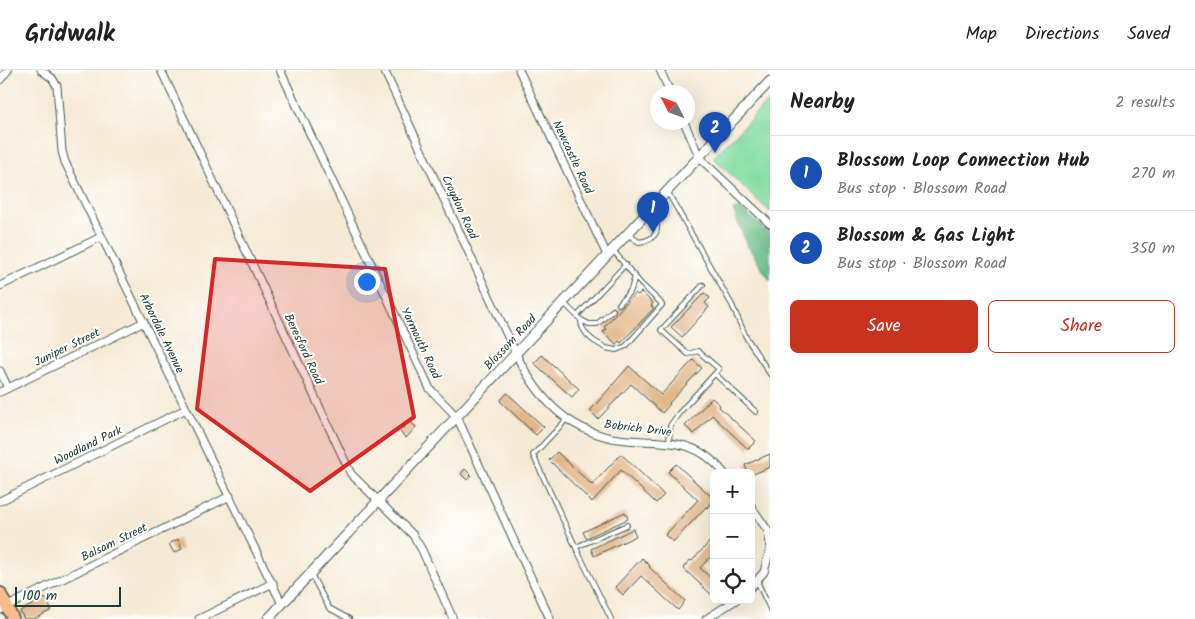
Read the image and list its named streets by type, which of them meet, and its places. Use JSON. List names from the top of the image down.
{
  "streets": {
    "street": [
      "Newcastle Road",
      "Croydon Road",
      "Arbordale Avenue",
      "Blossom Road",
      "Yarmouth Road",
      "Juniper Street",
      "Beresford Road",
      "Bobrich Drive",
      "Woodland Park",
      "Balsam Street"
    ]
  },
  "crossings": [
    ["Newcastle Road", "Blossom Road"],
    ["Croydon Road", "Blossom Road"],
    ["Croydon Road", "Bobrich Drive"],
    ["Arbordale Avenue", "Blossom Road"],
    ["Arbordale Avenue", "Juniper Street"],
    ["Arbordale Avenue", "Woodland Park"],
    ["Arbordale Avenue", "Balsam Street"],
    ["Blossom Road", "Yarmouth Road"],
    ["Blossom Road", "Beresford Road"],
    ["Blossom Road", "Bobrich Drive"]
  ],
  "scale_bar": "100 m",
  "north": "top left",
  "page": {
    "header": "Gridwalk",
    "nav": ["Map", "Directions", "Saved"],
    "heading": ["Nearby", "2 results"],
    "pins": ["2", "1"],
    "list": [
      {
        "mark": "1",
        "name": "Blossom Loop Connection Hub",
        "note": "Bus stop · Blossom Road",
        "value": "270 m"
      },
      {
        "mark": "2",
        "name": "Blossom & Gas Light",
        "note": "Bus stop · Blossom Road",
        "value": "350 m"
      }
    ],
    "buttons": ["Save", "Share"],
    "map_buttons": ["+", "−"],
    "scale": "100 m"
  }
}
